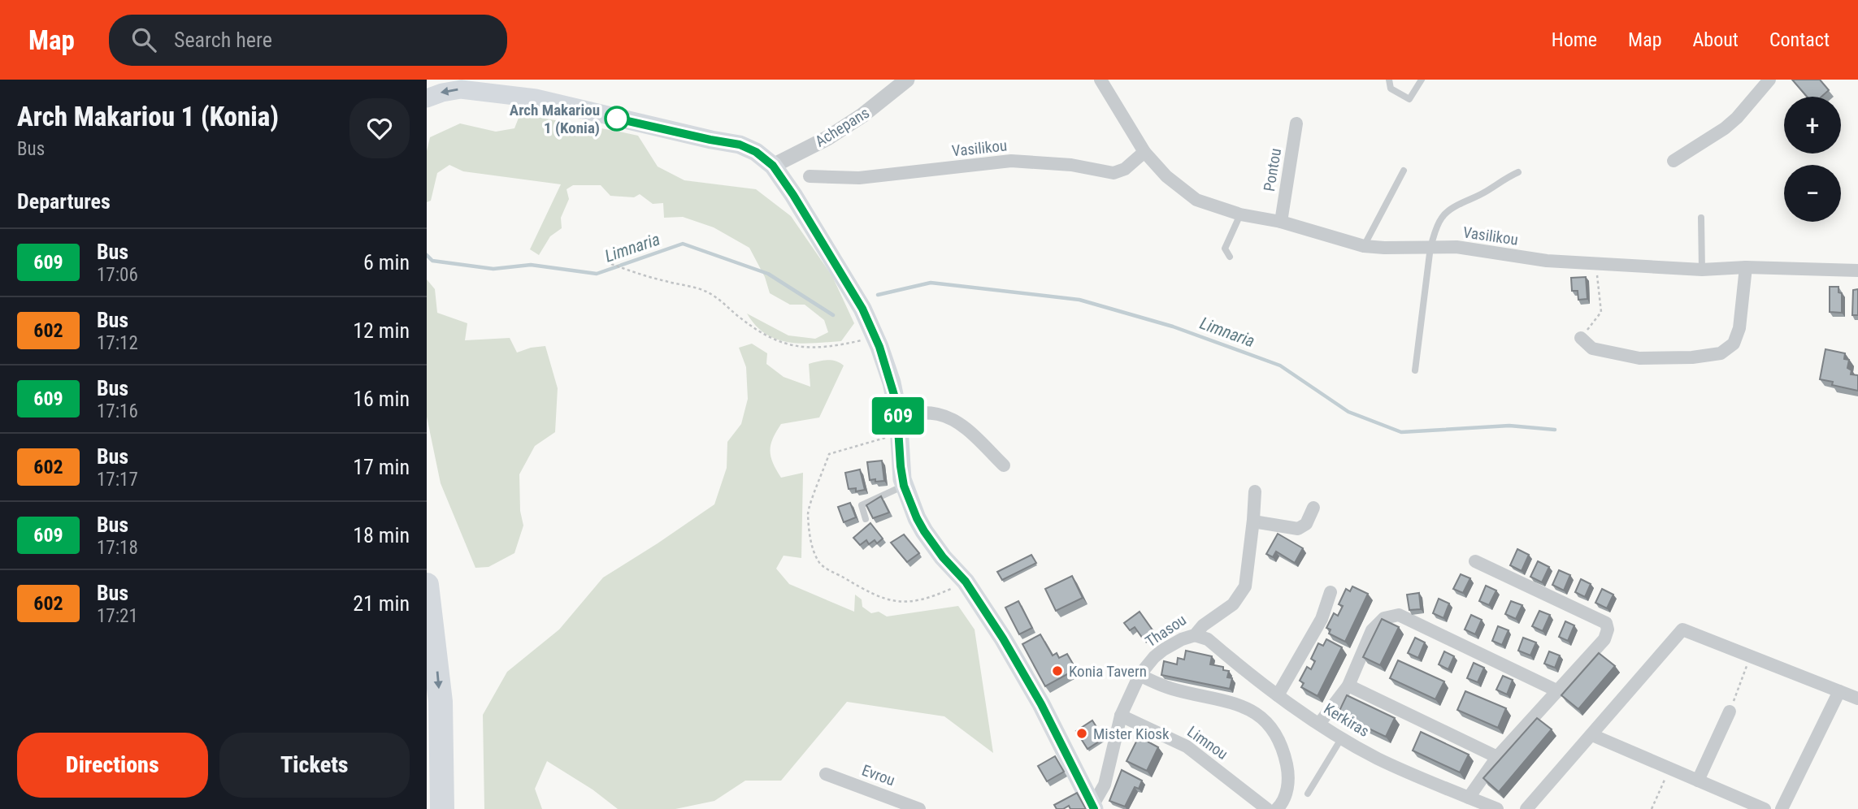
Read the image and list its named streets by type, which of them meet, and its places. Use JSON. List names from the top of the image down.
{
  "streets": {
    "street": [
      "Achepans",
      "Vasilikou",
      "Pontou",
      "Thasou",
      "Kerkiras",
      "Limnou",
      "Evrou"
    ]
  },
  "crossings": [
    ["Vasilikou", "Pontou"],
    ["Thasou", "Kerkiras"],
    ["Thasou", "Limnou"]
  ],
  "water": ["Limnaria"],
  "places": ["Arch Makariou 1 (Konia)", "Konia Tavern", "Mister Kiosk"],
  "lines": ["bus line 609"],
  "page": {
    "header": "Map",
    "search": "Search here",
    "nav": [
      "Home",
      "Map",
      "About",
      "Contact"
    ],
    "heading": [
      ["Arch Makariou 1 (Konia)", "Bus"],
      "Departures"
    ],
    "on_map": "609",
    "map_buttons": ["+", "−"],
    "list": [
      {
        "mark": "609",
        "name": "Bus",
        "note": "17:06",
        "value": "6 min"
      },
      {
        "mark": "602",
        "name": "Bus",
        "note": "17:12",
        "value": "12 min"
      },
      {
        "mark": "609",
        "name": "Bus",
        "note": "17:16",
        "value": "16 min"
      },
      {
        "mark": "602",
        "name": "Bus",
        "note": "17:17",
        "value": "17 min"
      },
      {
        "mark": "609",
        "name": "Bus",
        "note": "17:18",
        "value": "18 min"
      },
      {
        "mark": "602",
        "name": "Bus",
        "note": "17:21",
        "value": "21 min"
      }
    ],
    "buttons": ["Directions", "Tickets"]
  }
}
